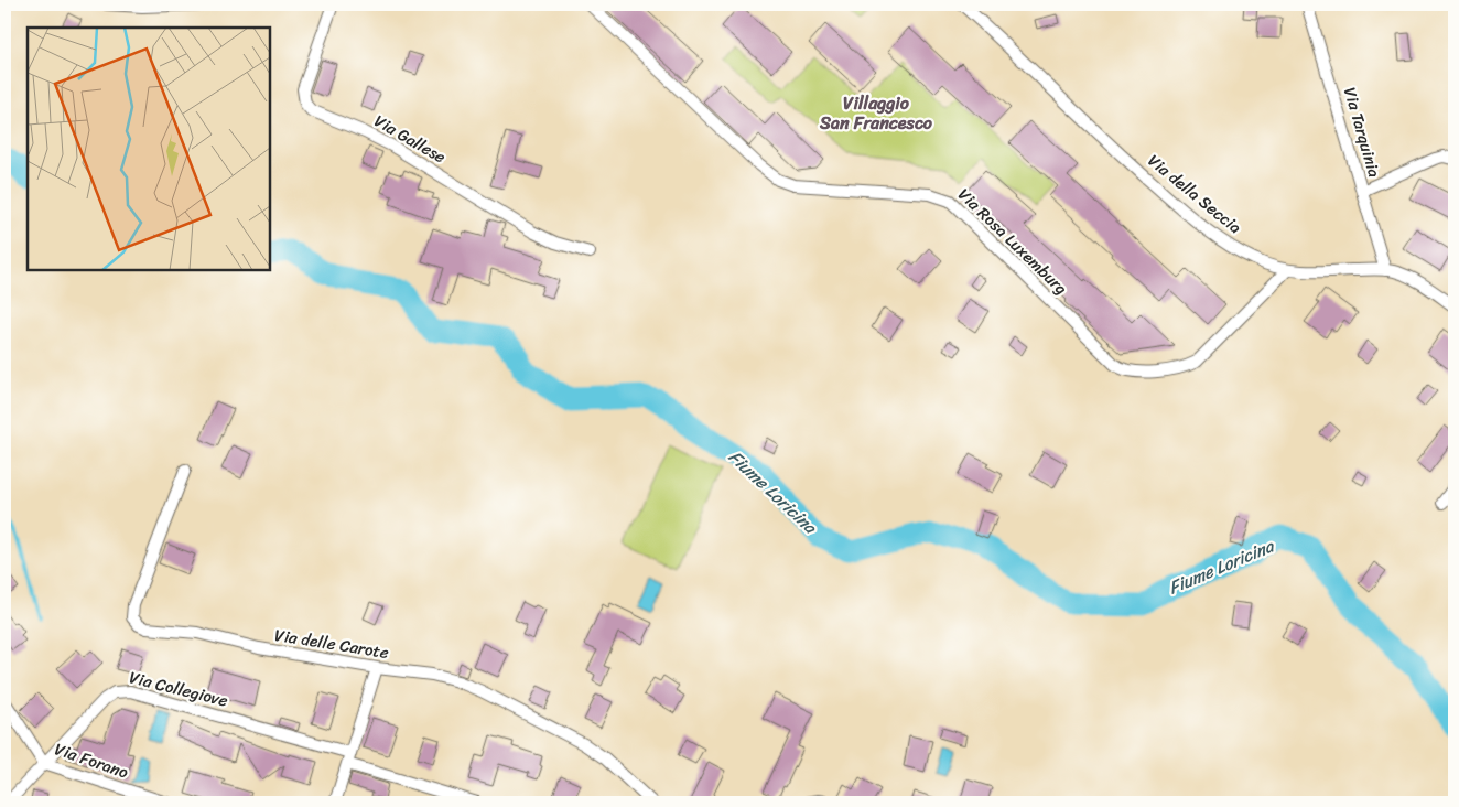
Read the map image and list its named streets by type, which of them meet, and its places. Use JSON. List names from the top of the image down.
{
  "streets": {
    "street": [
      "Via Tarquinia",
      "Via Gallese",
      "Via della Seccia",
      "Via Rosa Luxemburg",
      "Via delle Carote",
      "Via Collegiove",
      "Via Forano"
    ]
  },
  "crossings": [
    ["Via Tarquinia", "Via della Seccia"],
    ["Via della Seccia", "Via Rosa Luxemburg"],
    ["Via Collegiove", "Via Forano"]
  ],
  "districts": ["Villaggio San Francesco"],
  "water": ["Fiume Loricina"]
}
